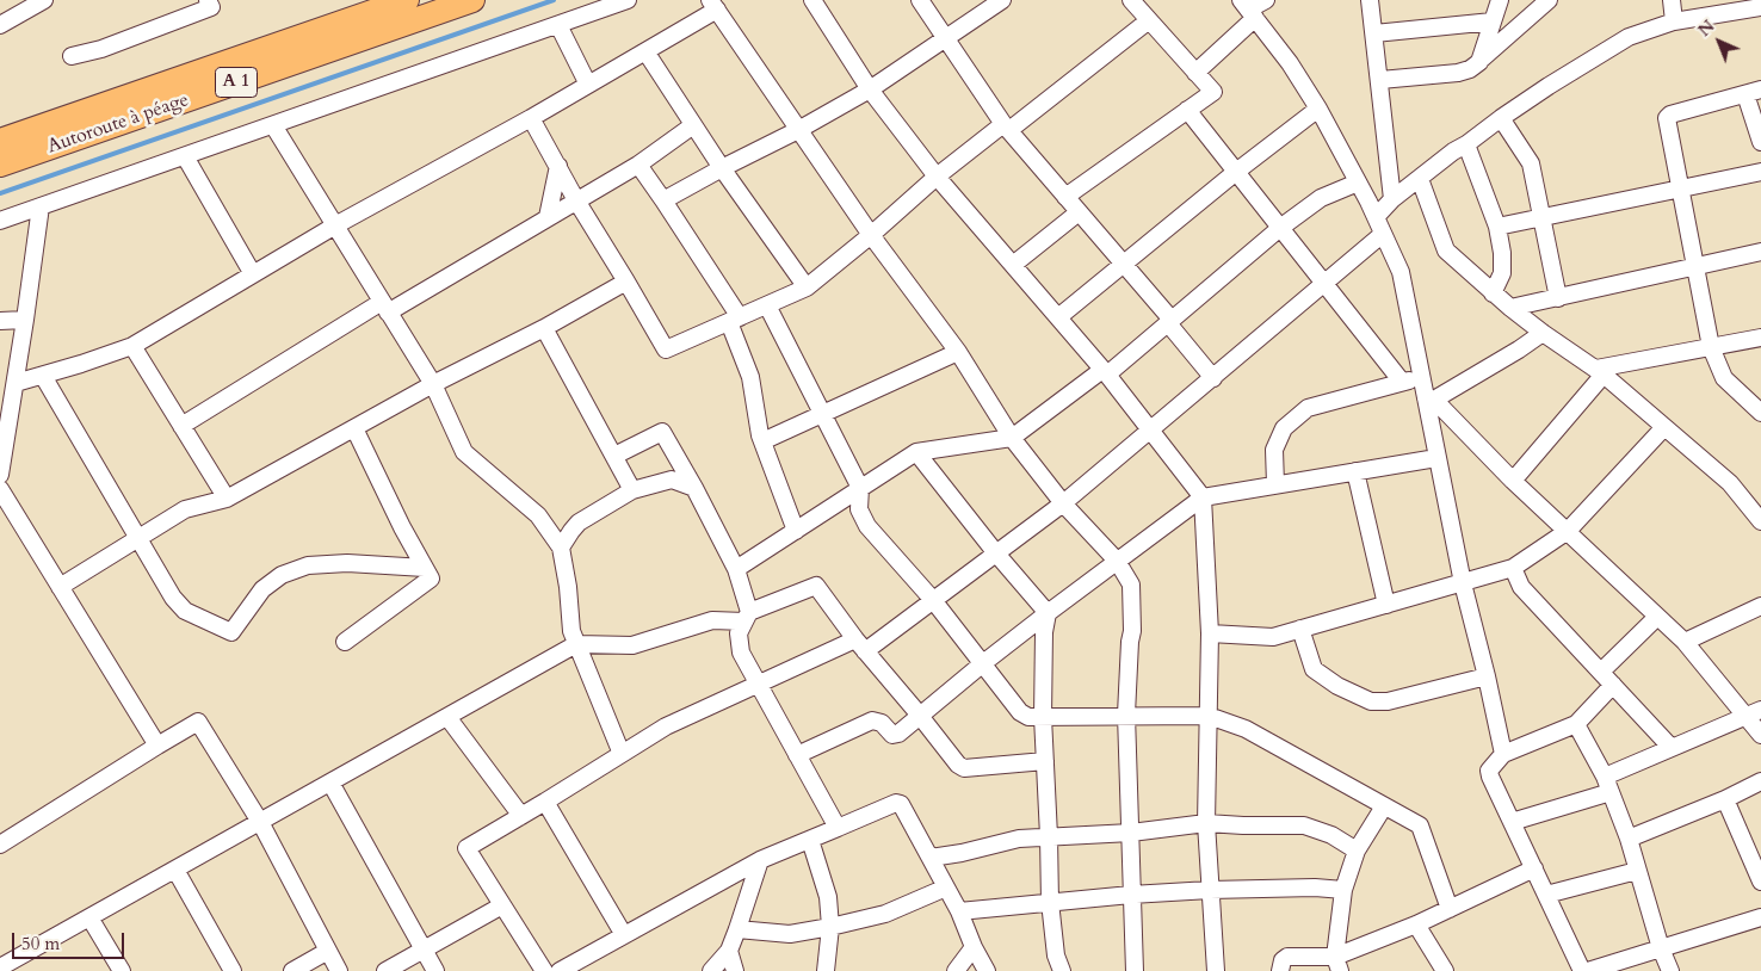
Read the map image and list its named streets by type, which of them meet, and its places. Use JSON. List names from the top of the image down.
{
  "streets": {
    "highway": ["A 1", "Autoroute à péage"]
  },
  "scale_bar": "50 m",
  "north": "top left"
}
